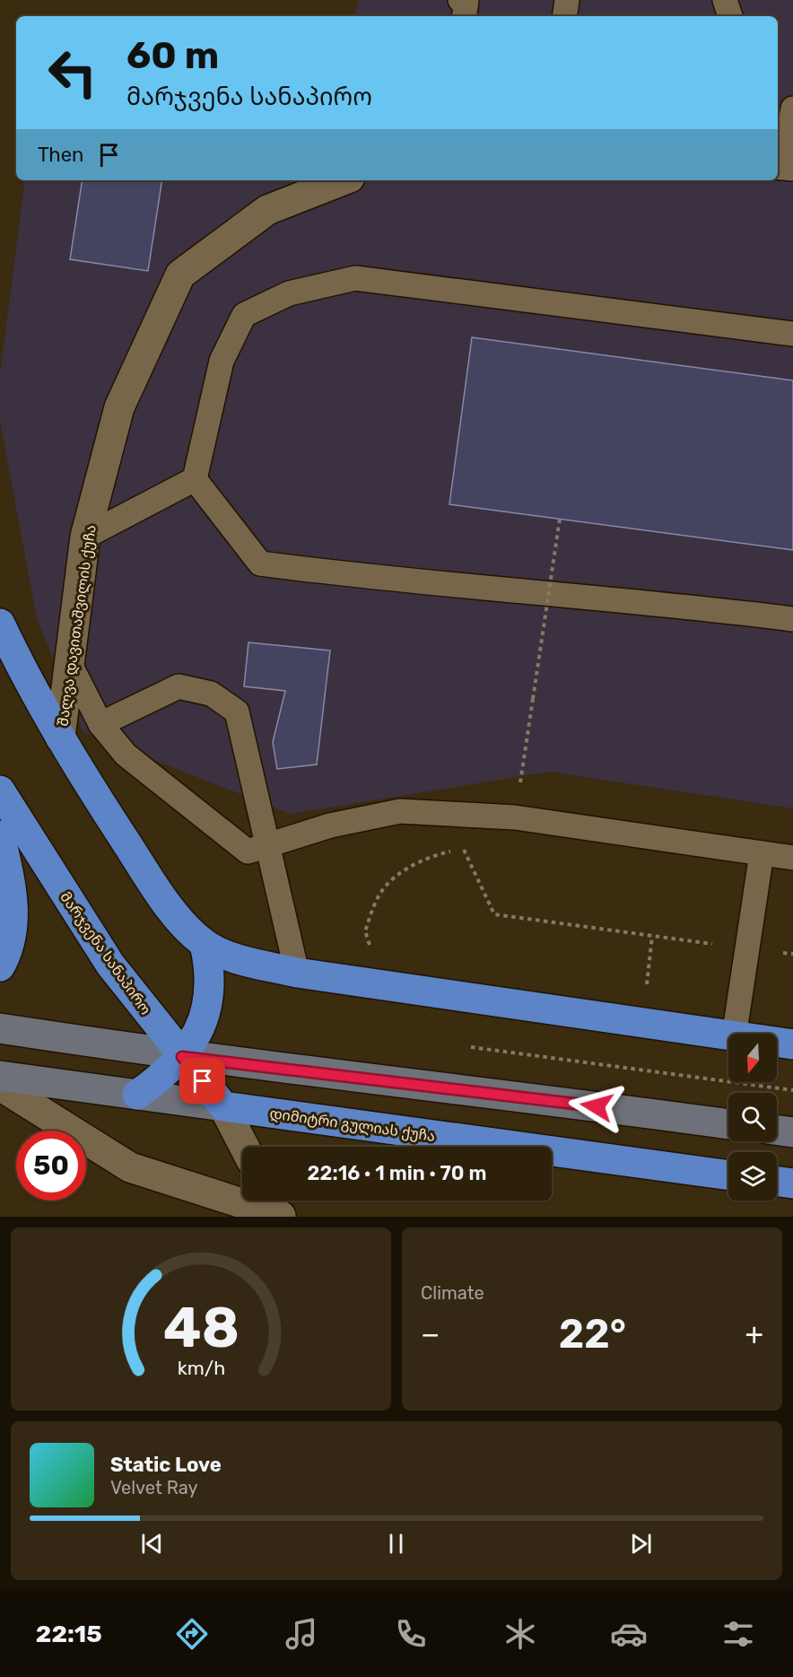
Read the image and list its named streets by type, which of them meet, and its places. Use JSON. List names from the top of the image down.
{
  "streets": {
    "highway": ["მარჯვენა სანაპირო", "დიმიტრი გულიას ქუჩა"],
    "street": ["შალვა დავითაშვილის ქუჩა"]
  },
  "crossings": [
    ["მარჯვენა სანაპირო", "დიმიტრი გულიას ქუჩა"]
  ],
  "north": "bottom",
  "page": {
    "turn": ["60 m", "მარჯვენა სანაპირო"],
    "then": "Then",
    "limit": "50",
    "trip": "22:16 · 1 min · 70 m",
    "tile": "Climate",
    "heat": ["−", "22°", "+"],
    "song": ["Static Love", "Velvet Ray"],
    "tabs": "22:15",
    "gauge": ["48", "km/h"]
  }
}
